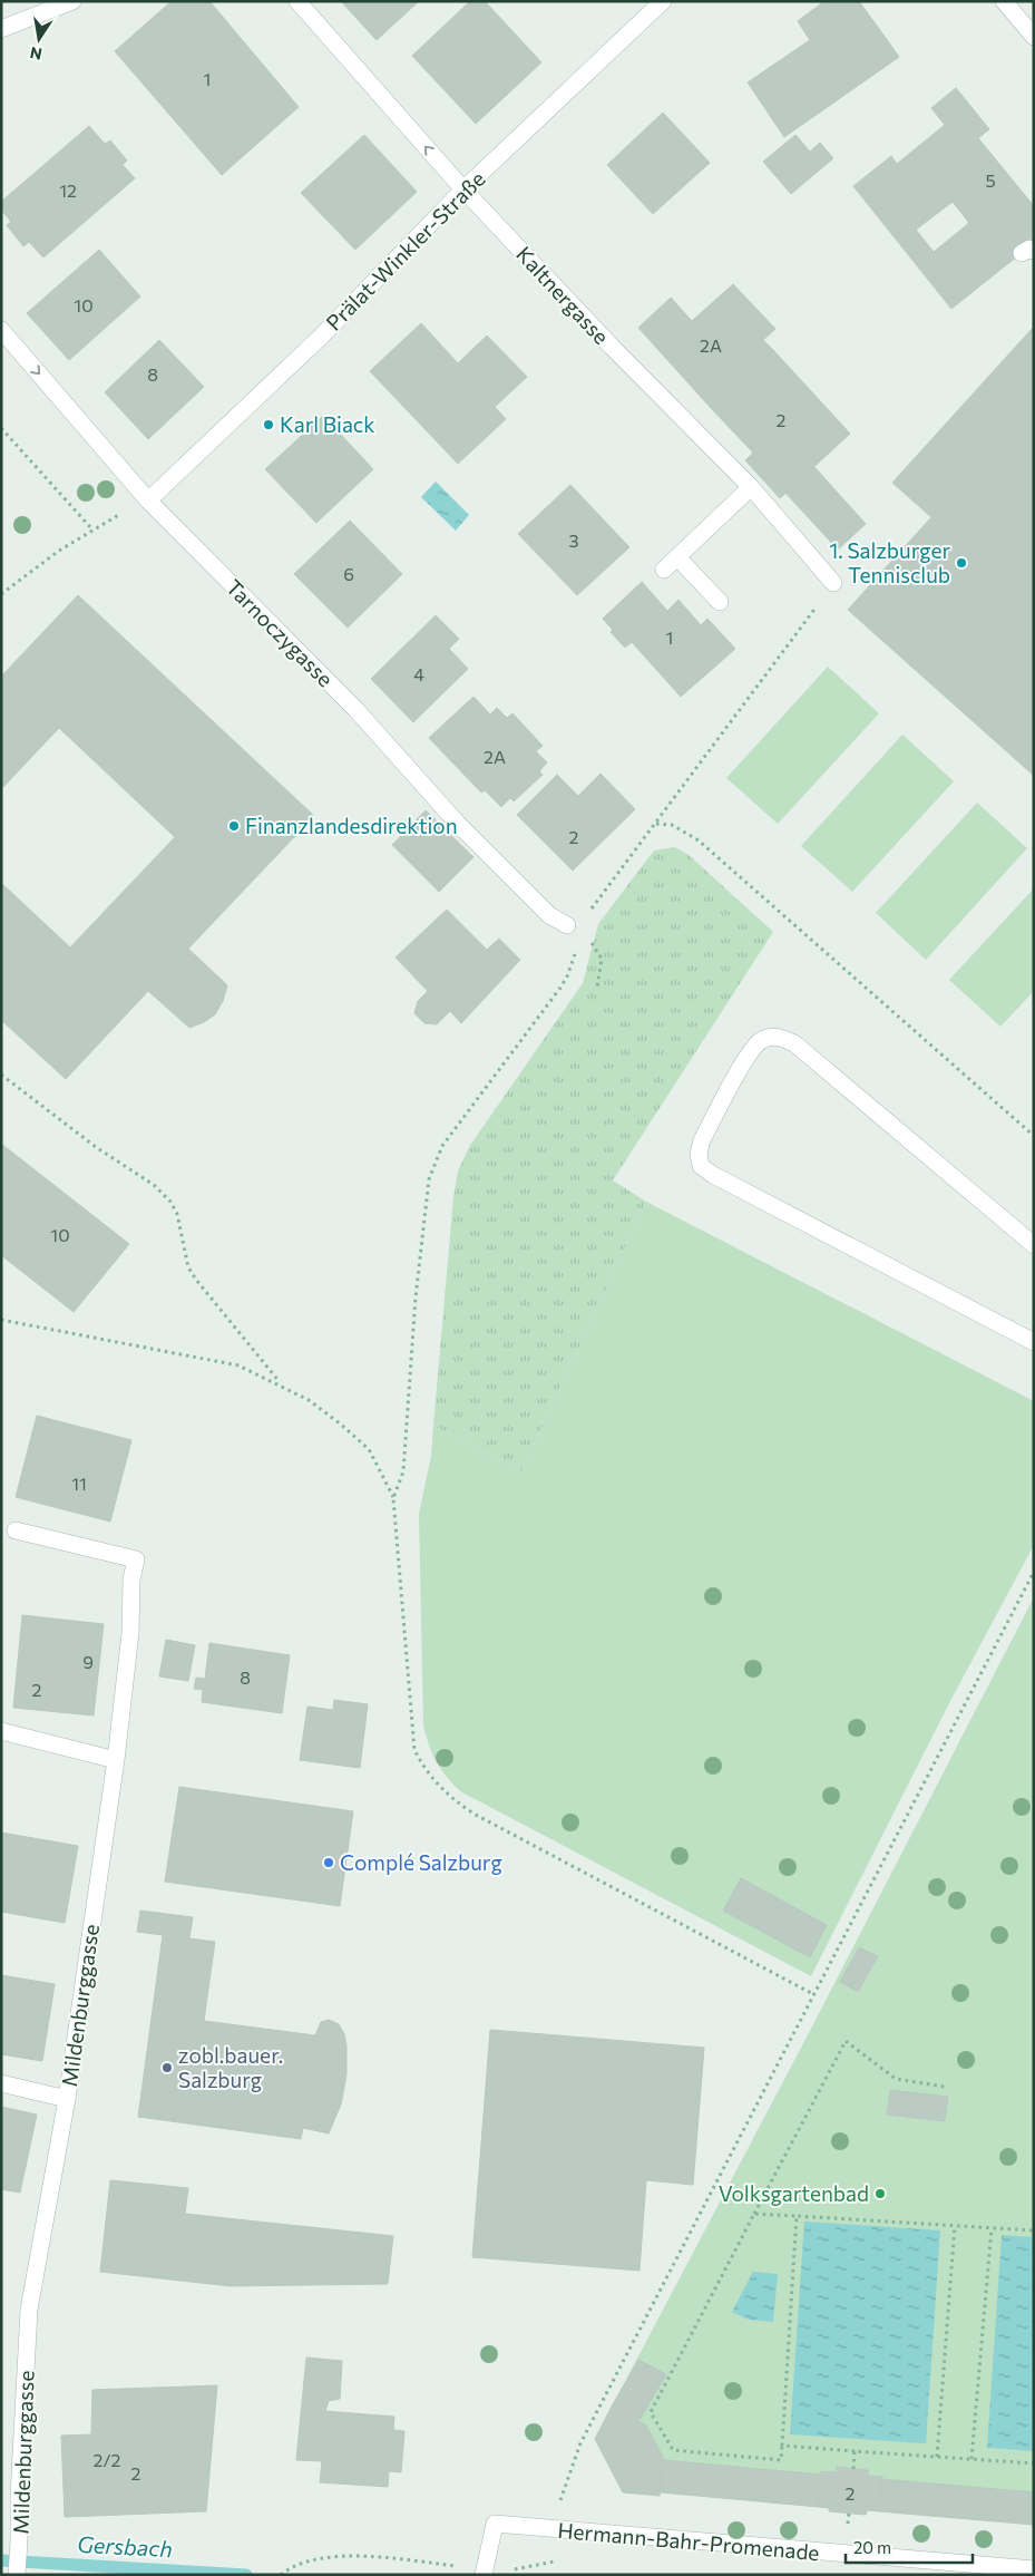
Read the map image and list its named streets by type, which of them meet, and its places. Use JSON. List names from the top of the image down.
{
  "streets": {
    "street": [
      "Prälat-Winkler-Straße",
      "Kaltnergasse",
      "Tarnoczygasse",
      "Mildenburggasse",
      "Hermann-Bahr-Promenade"
    ]
  },
  "crossings": [
    ["Prälat-Winkler-Straße", "Kaltnergasse"],
    ["Prälat-Winkler-Straße", "Tarnoczygasse"]
  ],
  "water": ["Gersbach"],
  "places": [
    "Karl Biack",
    "1. Salzburger Tennisclub",
    "Finanzlandesdirektion",
    "Complé Salzburg",
    "zobl.bauer. Salzburg",
    "Volksgartenbad"
  ],
  "house_numbers": [
    "1",
    "5",
    "12",
    "10",
    "2A",
    "8",
    "2",
    "3",
    "6",
    "1",
    "4",
    "2A",
    "2",
    "10",
    "11",
    "9",
    "8",
    "2",
    "2/2",
    "2",
    "2"
  ],
  "scale_bar": "20 m",
  "north": "bottom"
}
